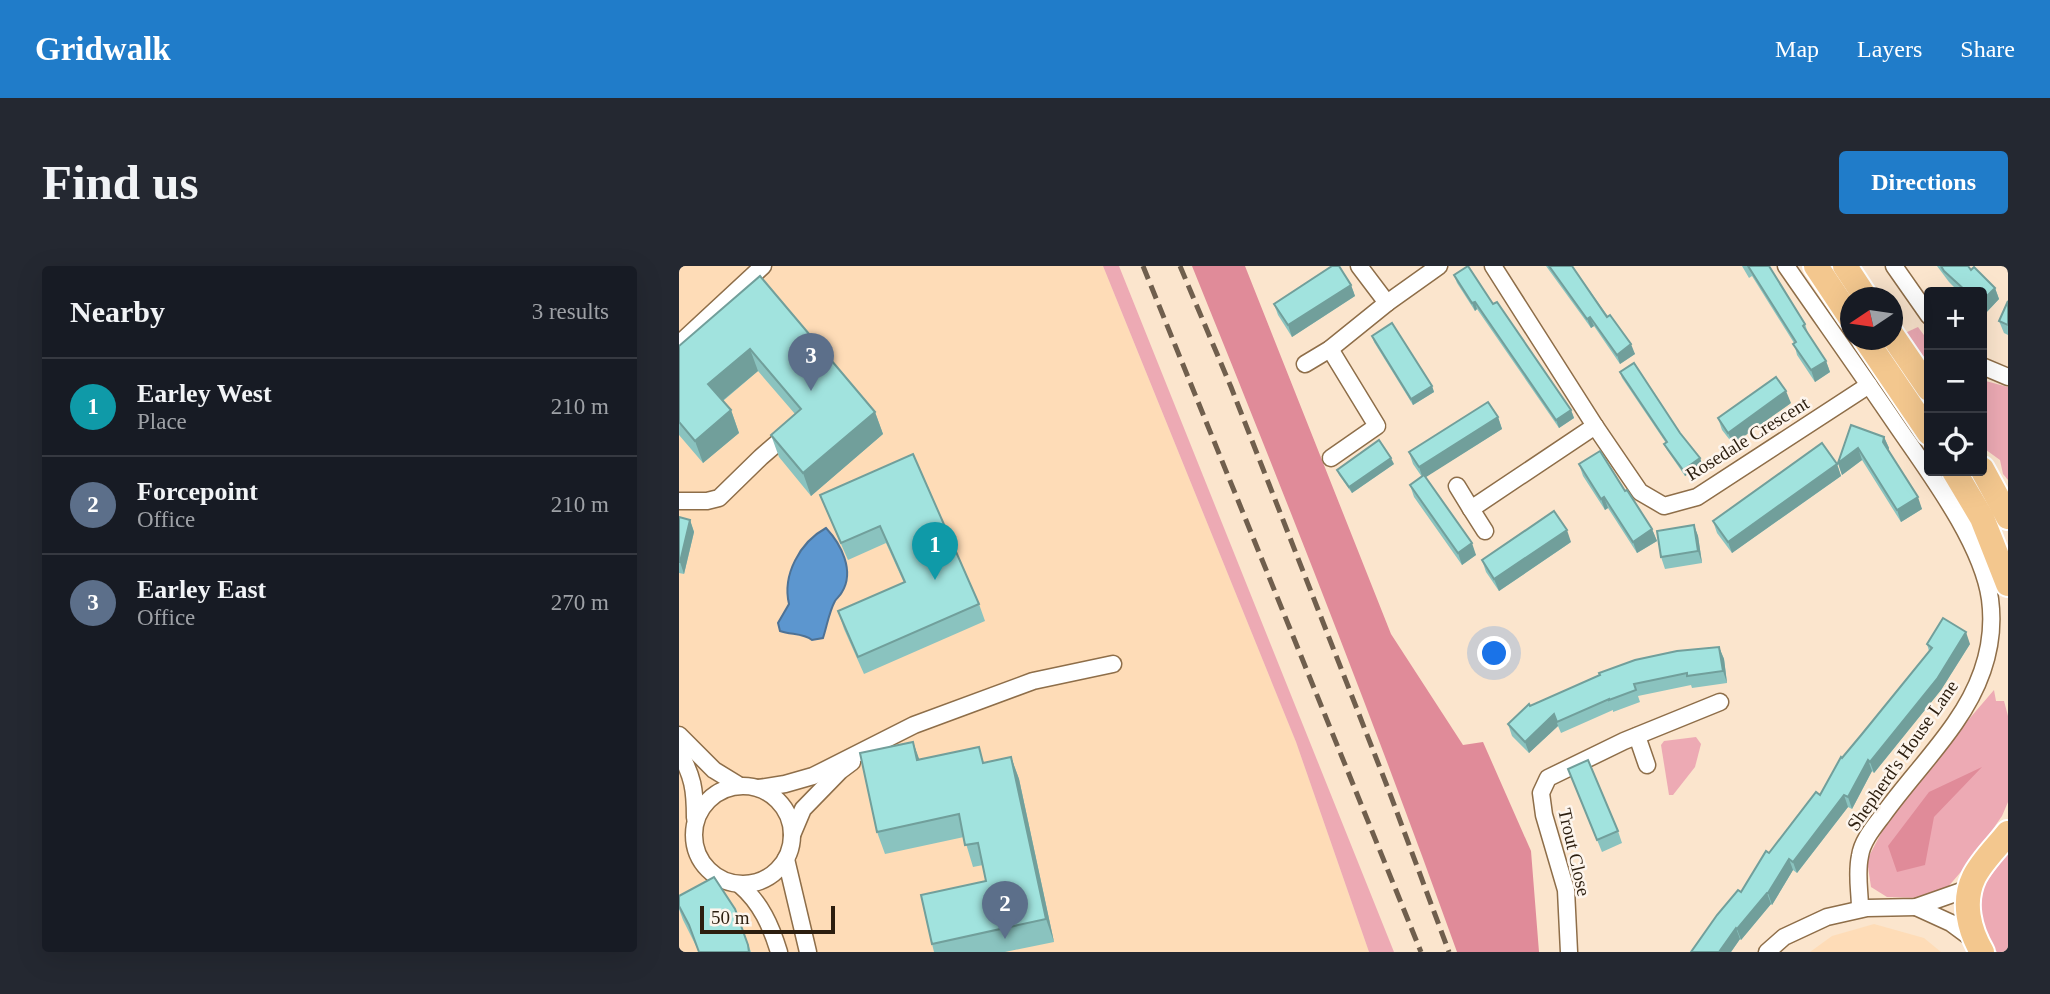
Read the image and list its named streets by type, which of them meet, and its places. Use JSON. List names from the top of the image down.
{
  "streets": {
    "street": ["Rosedale Crescent", "Shepherd's House Lane", "Trout Close"]
  },
  "crossings": [
    ["Rosedale Crescent", "Shepherd's House Lane"]
  ],
  "scale_bar": "50 m",
  "north": "left",
  "page": {
    "header": "Gridwalk",
    "nav": ["Map", "Layers", "Share"],
    "buttons": "Directions",
    "title": "Find us",
    "heading": ["Nearby", "3 results"],
    "map_buttons": ["+", "−"],
    "pins": ["3", "1", "2"],
    "list": [
      {
        "mark": "1",
        "name": "Earley West",
        "note": "Place",
        "value": "210 m"
      },
      {
        "mark": "2",
        "name": "Forcepoint",
        "note": "Office",
        "value": "210 m"
      },
      {
        "mark": "3",
        "name": "Earley East",
        "note": "Office",
        "value": "270 m"
      }
    ],
    "scale": "50 m"
  }
}
